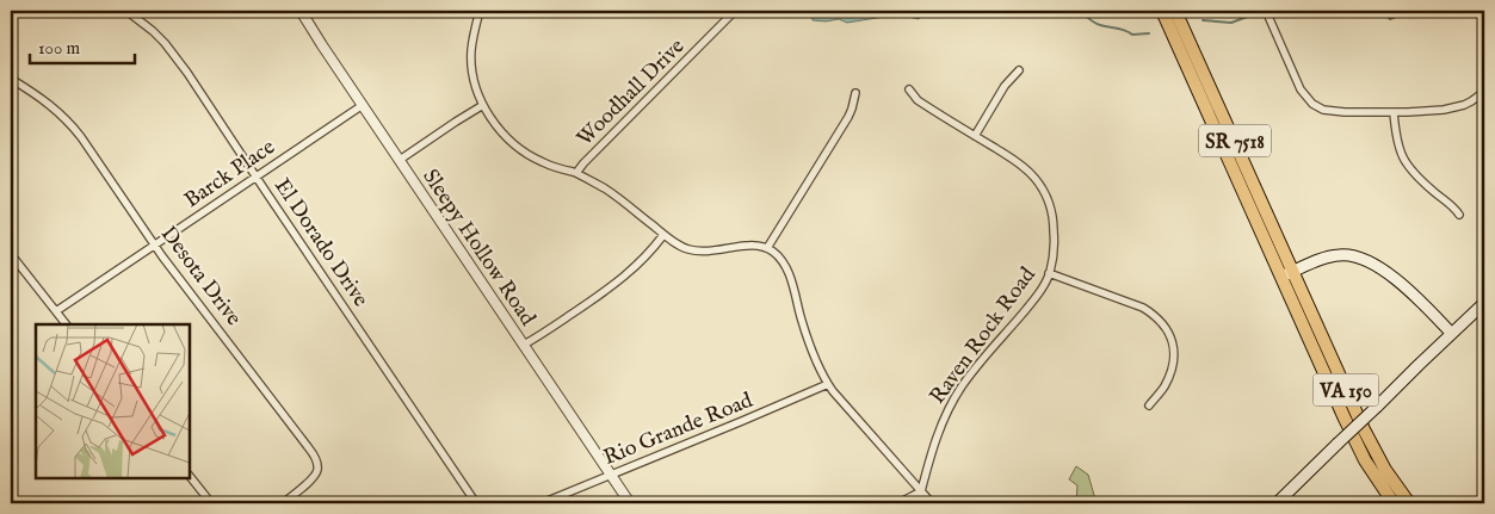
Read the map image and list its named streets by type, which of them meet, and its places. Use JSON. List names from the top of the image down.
{
  "streets": {
    "highway": ["SR 7518", "VA 150"],
    "street": [
      "Woodhall Drive",
      "Barck Place",
      "El Dorado Drive",
      "Sleepy Hollow Road",
      "Desota Drive",
      "Raven Rock Road",
      "Rio Grande Road"
    ]
  },
  "crossings": [
    ["SR 7518", "VA 150"],
    ["Barck Place", "El Dorado Drive"],
    ["Barck Place", "Sleepy Hollow Road"],
    ["Barck Place", "Desota Drive"],
    ["Sleepy Hollow Road", "Rio Grande Road"]
  ],
  "scale_bar": "100 m"
}
